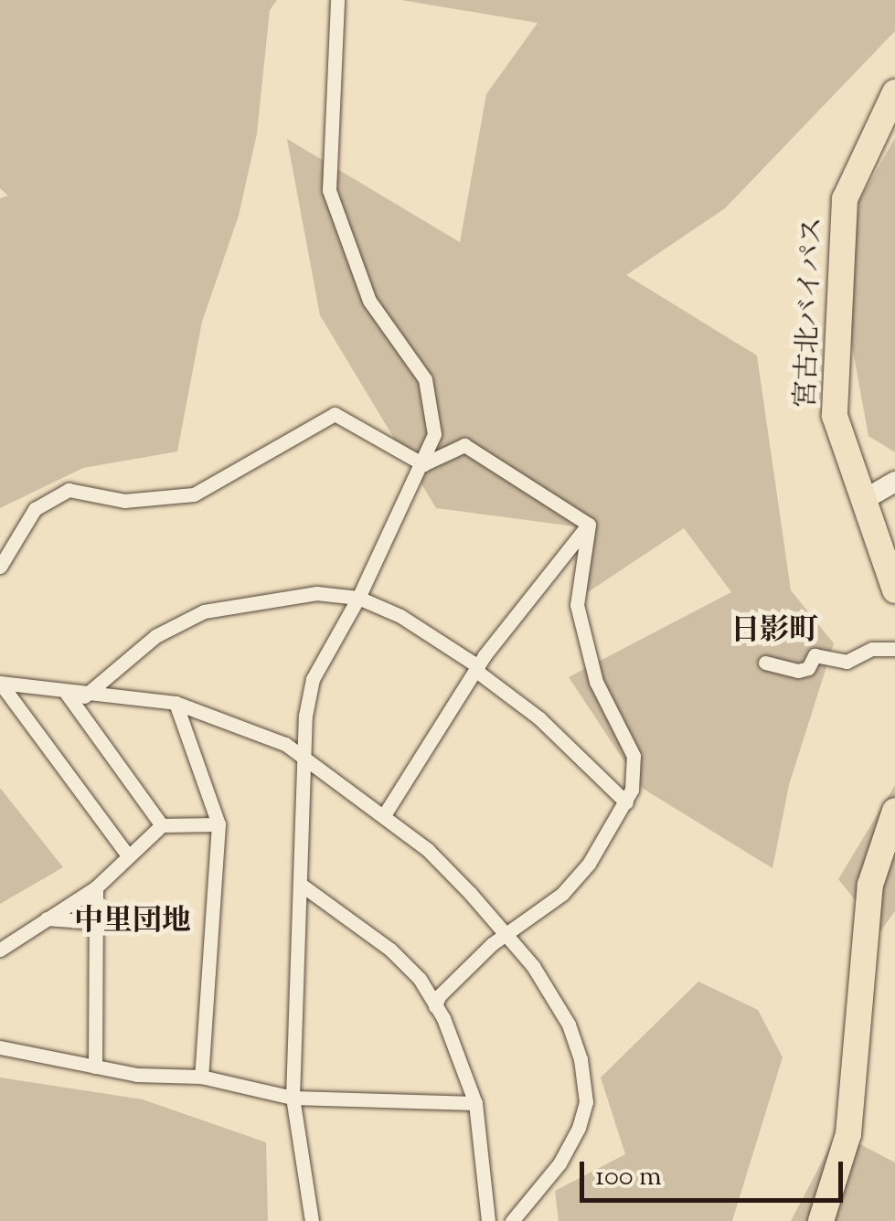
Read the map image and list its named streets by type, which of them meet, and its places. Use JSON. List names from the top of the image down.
{
  "streets": {
    "highway": ["宮古北バイパス"]
  },
  "districts": ["日影町", "中里団地"],
  "scale_bar": "100 m"
}
